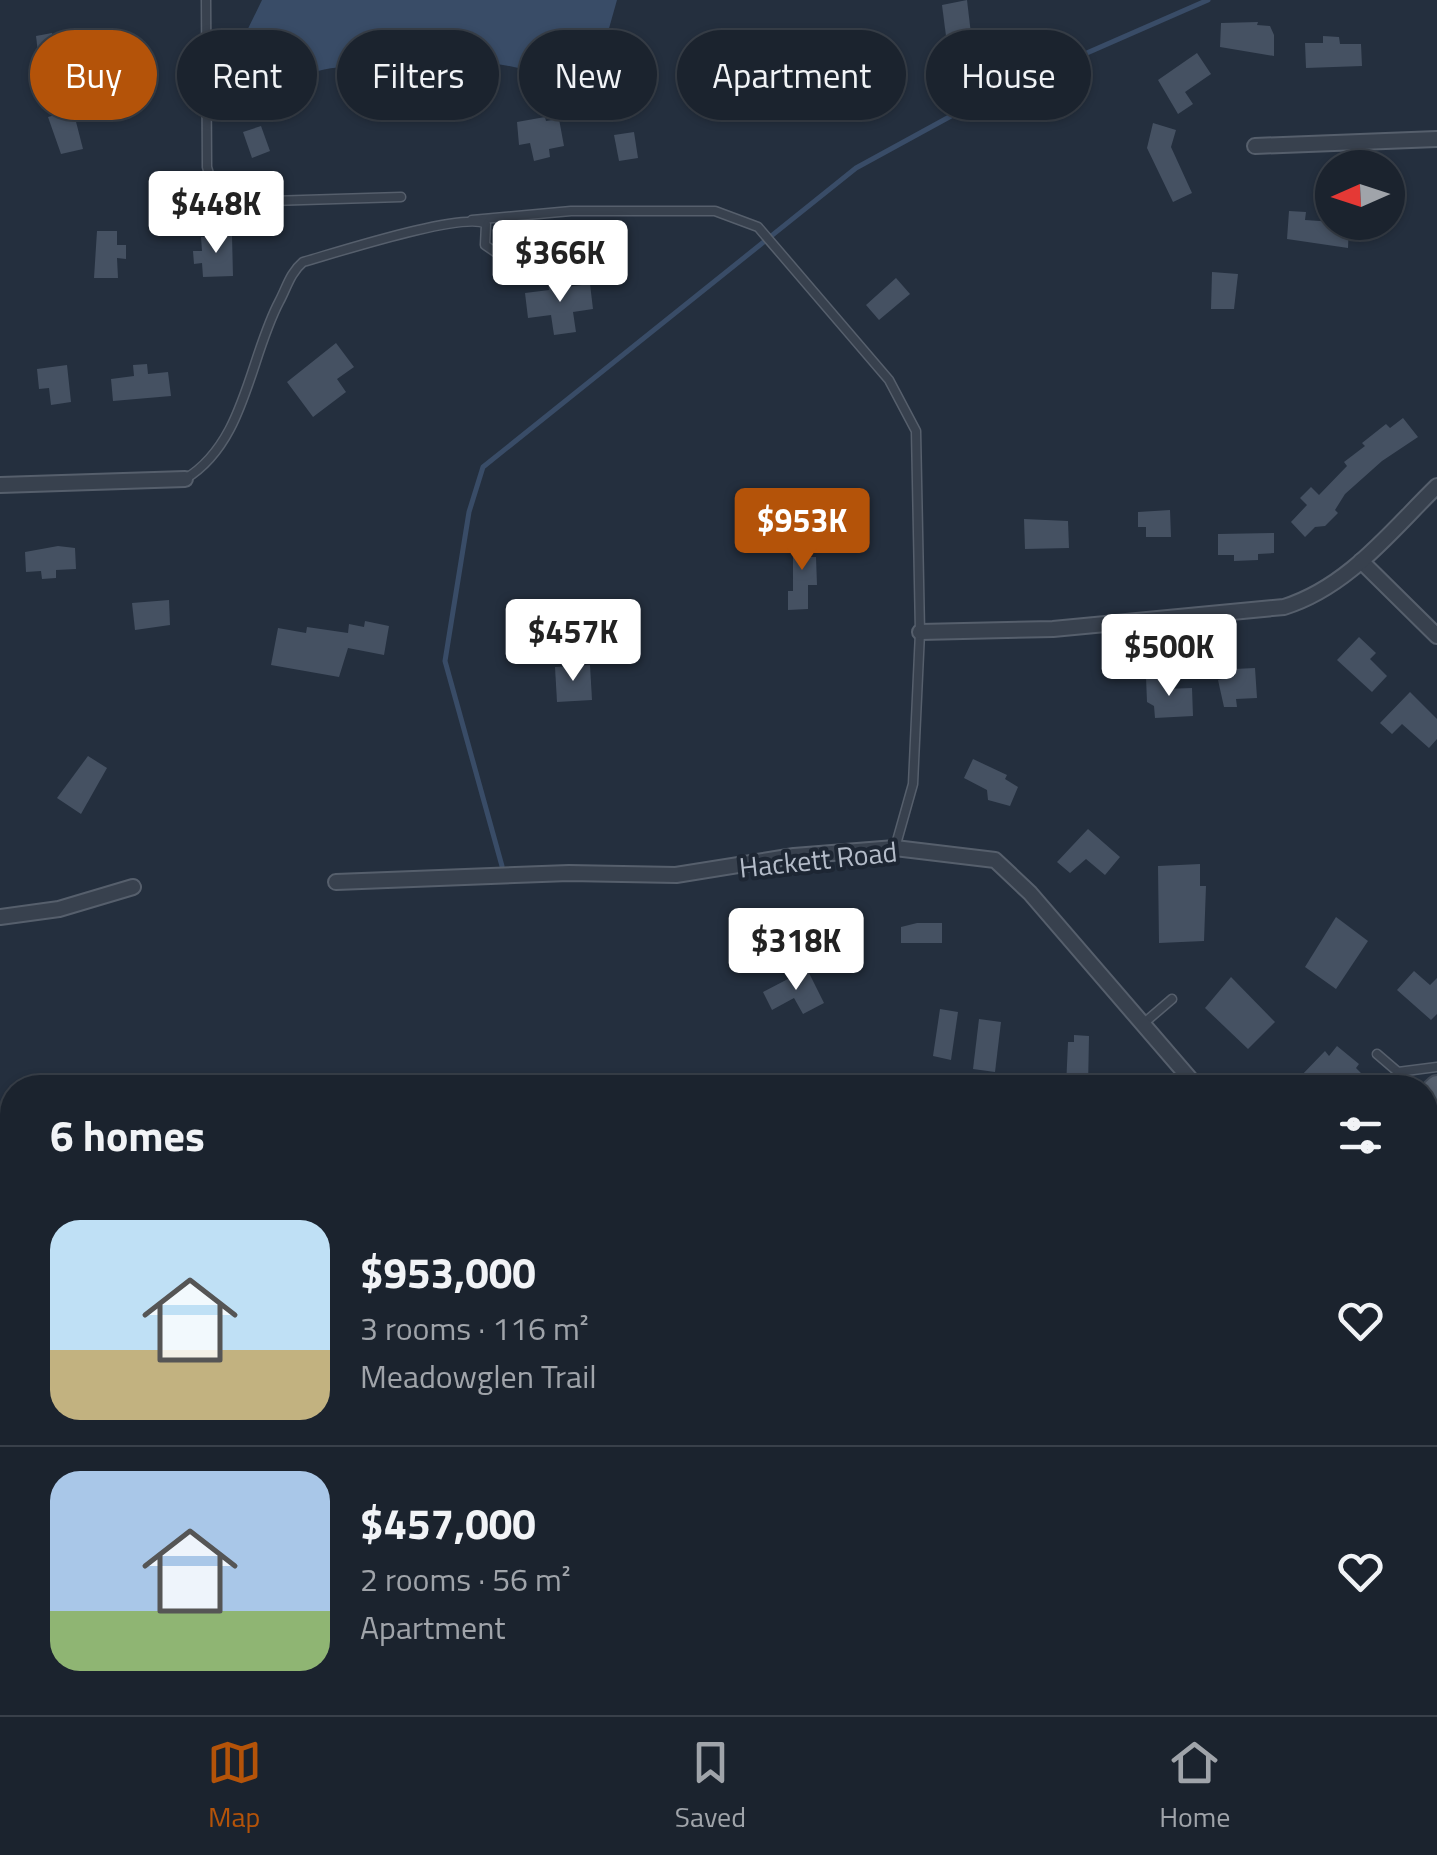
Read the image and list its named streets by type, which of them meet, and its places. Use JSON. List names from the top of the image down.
{
  "streets": {
    "street": ["Hackett Road"]
  },
  "north": "left",
  "page": {
    "chip": [
      "Buy",
      "Rent",
      "Filters",
      "New",
      "Apartment",
      "House"
    ],
    "price": [
      "$448K",
      "$366K",
      "$953K",
      "$457K",
      "$500K",
      "$318K"
    ],
    "heading": "6 homes",
    "list": [
      {
        "name": "$953,000",
        "note": "3 rooms · 116 m² · Meadowglen Trail"
      },
      {
        "name": "$457,000",
        "note": "2 rooms · 56 m² · Apartment"
      }
    ],
    "tabs": ["Map", "Saved", "Home"]
  }
}
